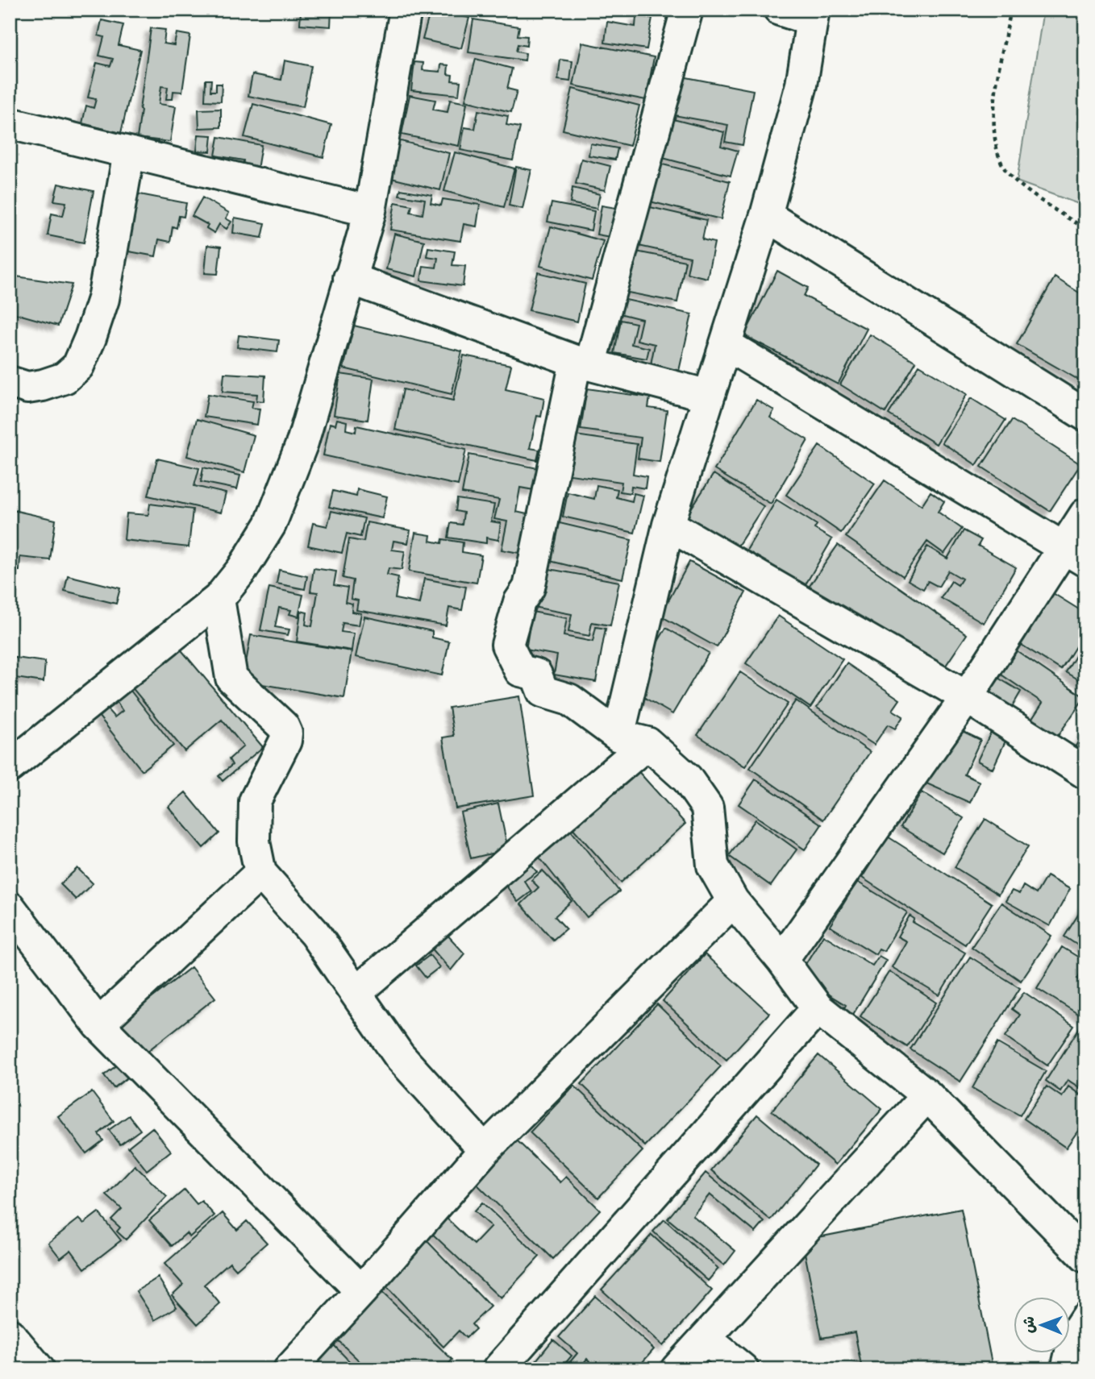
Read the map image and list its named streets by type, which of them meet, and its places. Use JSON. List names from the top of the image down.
{
  "north": "left"
}
